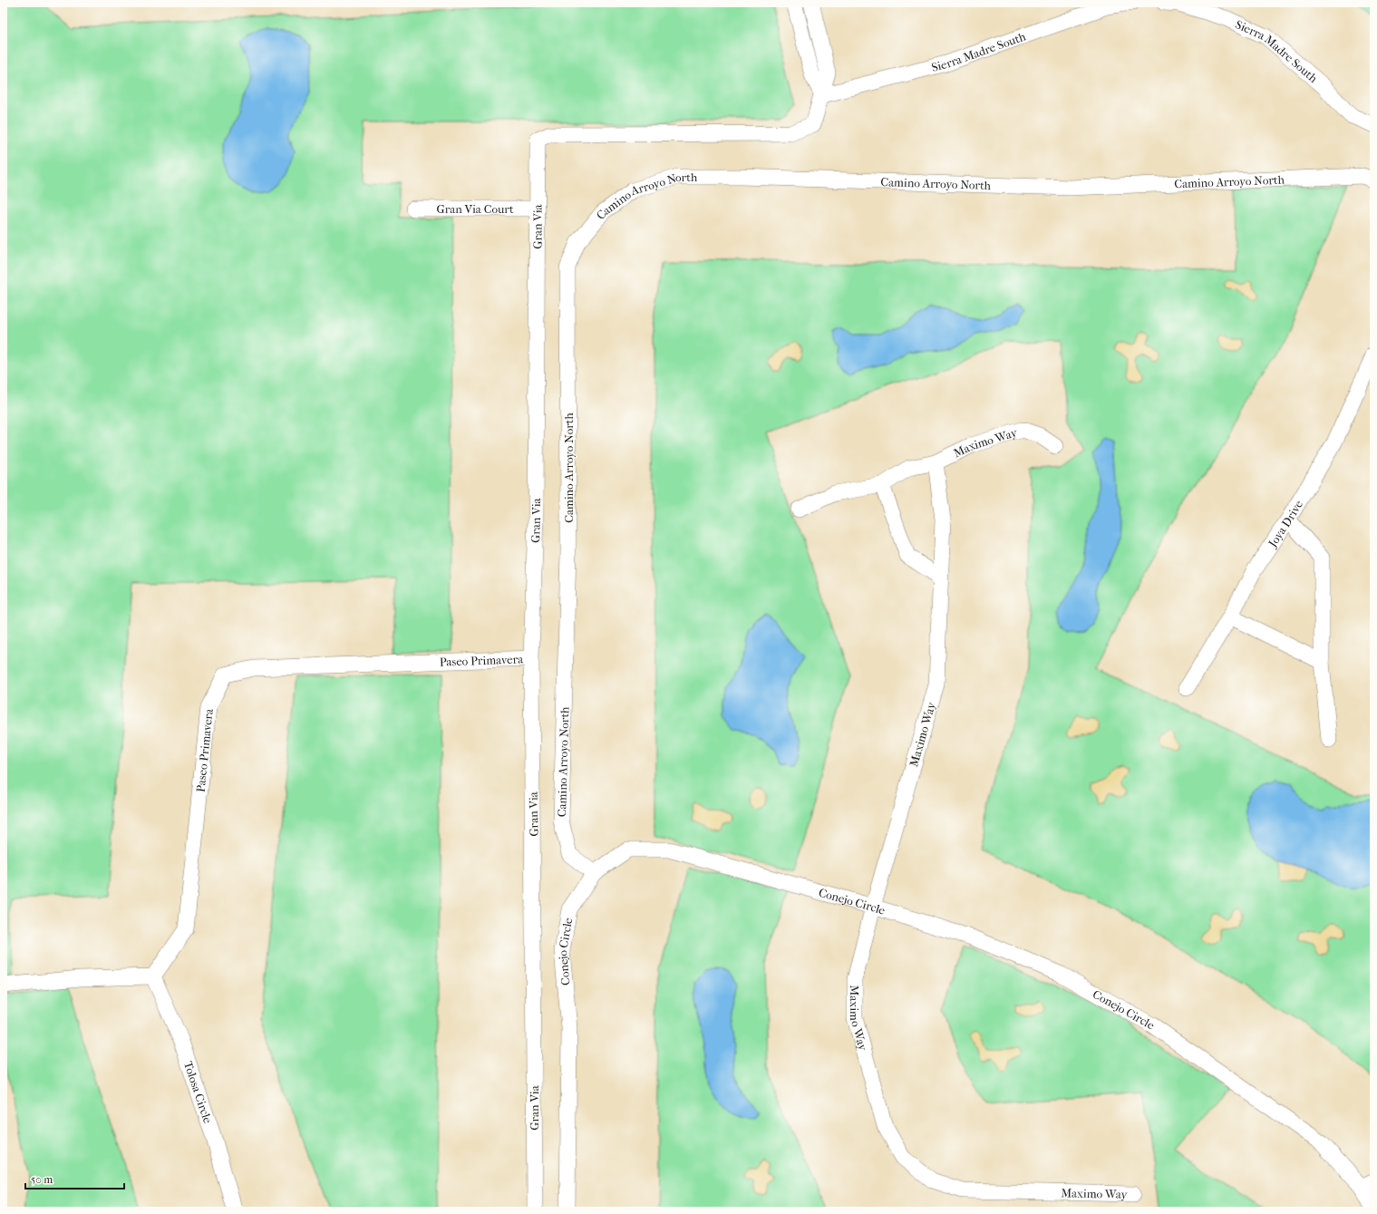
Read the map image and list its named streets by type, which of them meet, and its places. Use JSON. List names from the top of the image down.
{
  "streets": {
    "street": [
      "Sierra Madre South",
      "Camino Arroyo North",
      "Gran Via Court",
      "Gran Via",
      "Maximo Way",
      "Joya Drive",
      "Paseo Primavera",
      "Conejo Circle",
      "Tolosa Circle"
    ]
  },
  "crossings": [
    ["Sierra Madre South", "Gran Via"],
    ["Camino Arroyo North", "Conejo Circle"],
    ["Gran Via Court", "Gran Via"],
    ["Gran Via", "Paseo Primavera"],
    ["Maximo Way", "Conejo Circle"],
    ["Paseo Primavera", "Tolosa Circle"]
  ],
  "scale_bar": "50 m"
}
